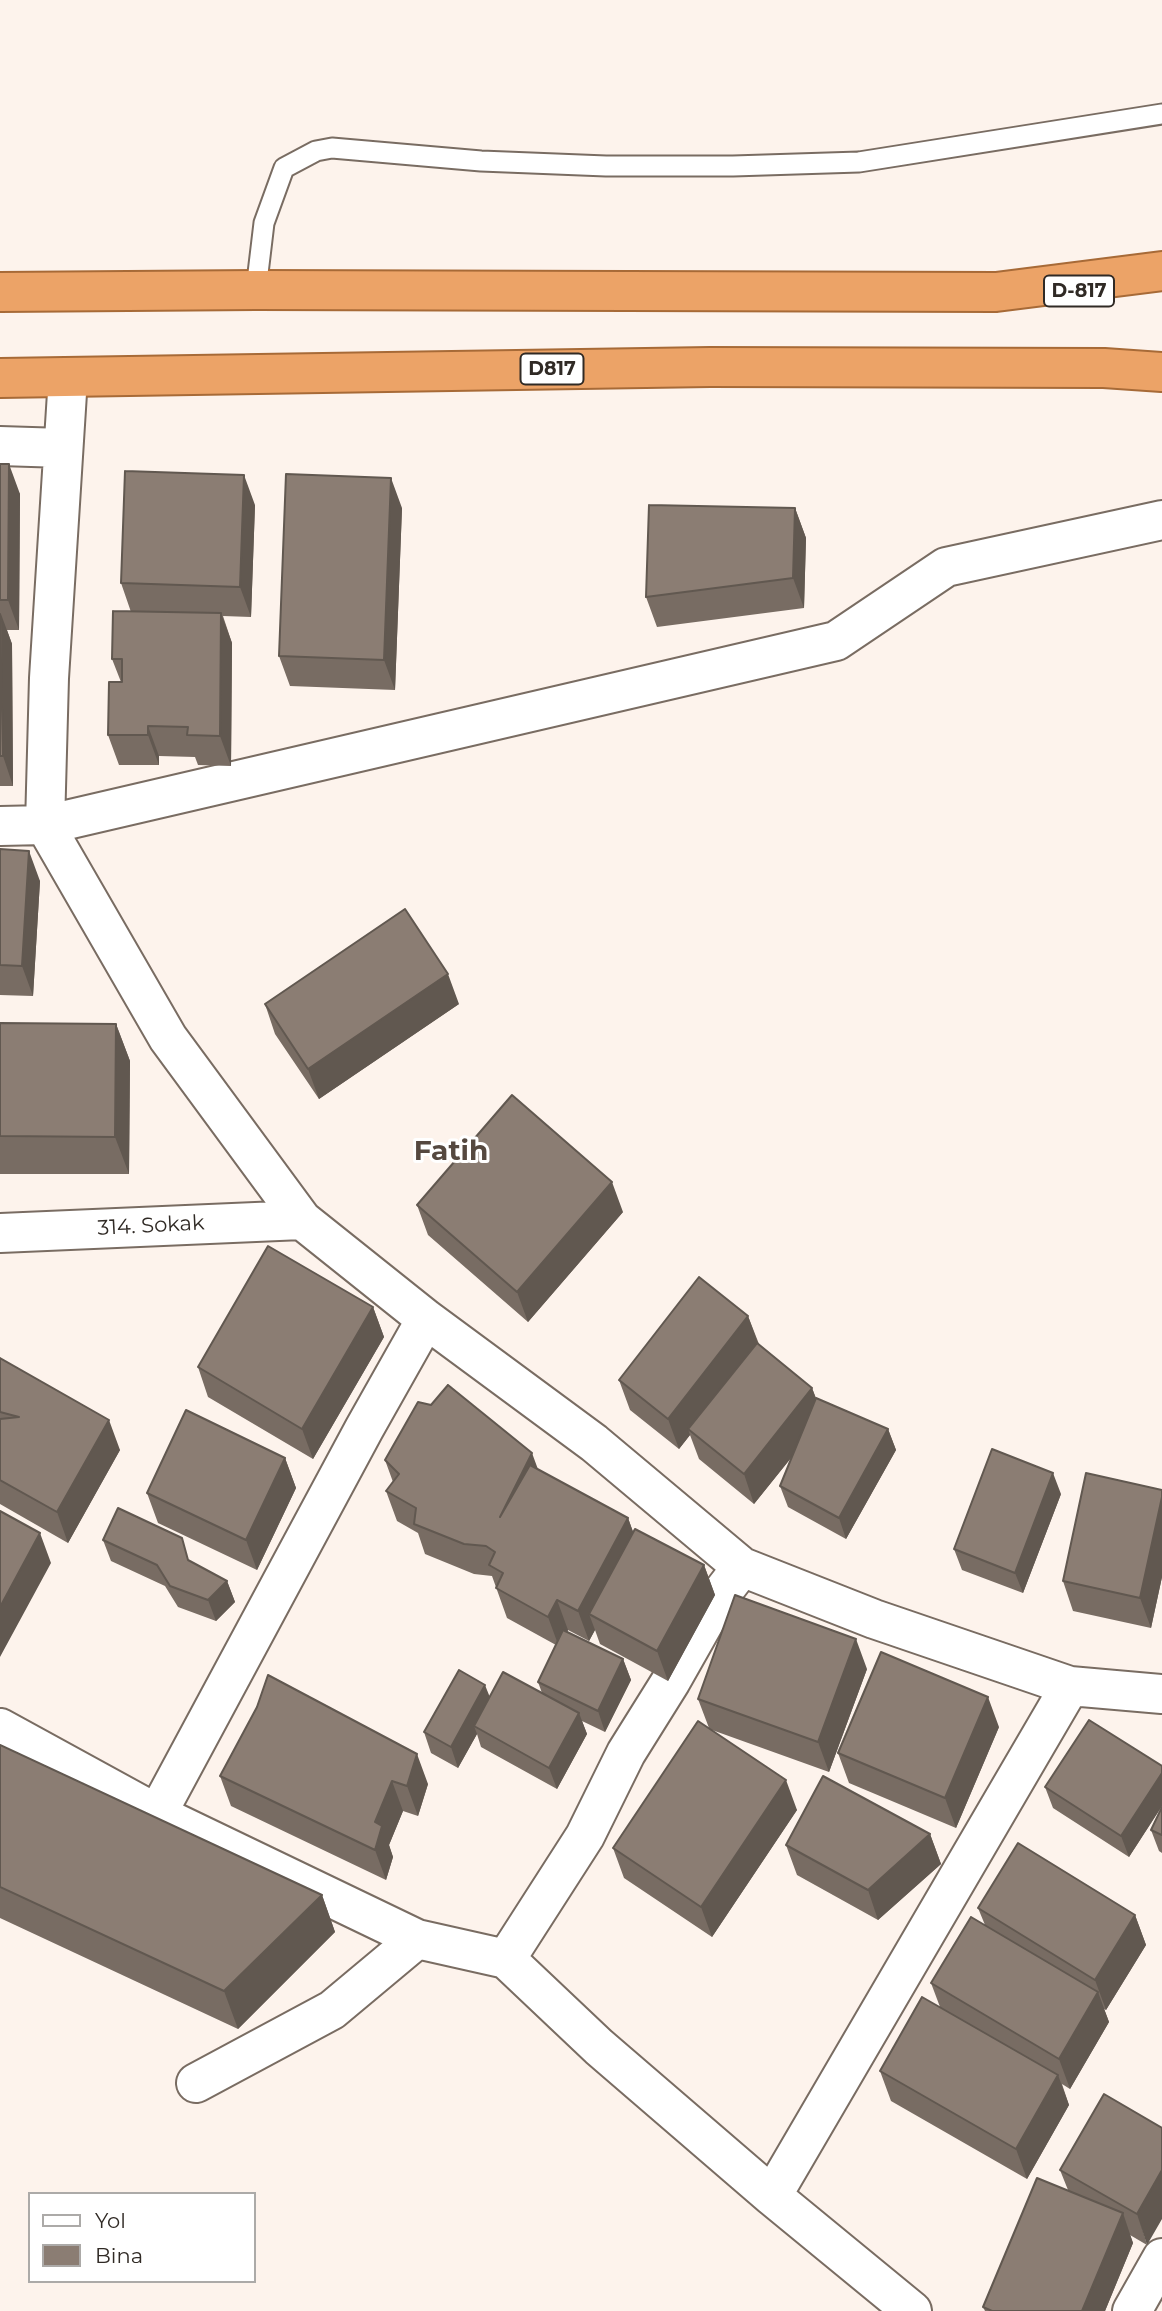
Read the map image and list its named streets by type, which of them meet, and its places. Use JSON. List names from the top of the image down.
{
  "streets": {
    "highway": ["D-817", "D817"],
    "street": ["314. Sokak"]
  },
  "districts": ["Fatih"],
  "legend": ["Yol", "Bina"]
}
